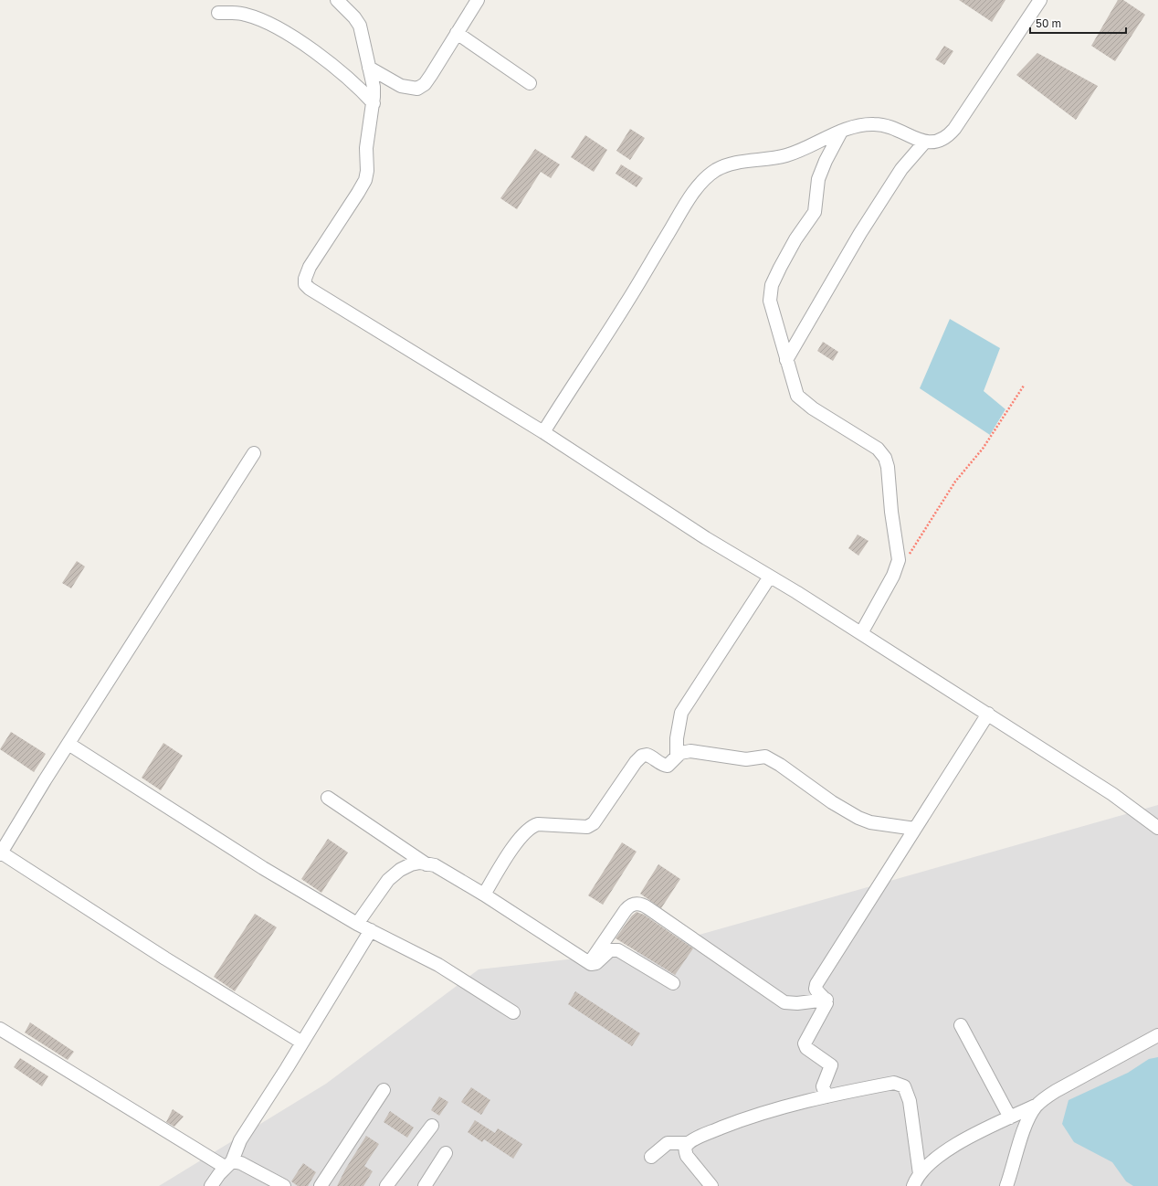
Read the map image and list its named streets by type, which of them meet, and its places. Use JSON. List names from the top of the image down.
{
  "scale_bar": "50 m"
}
